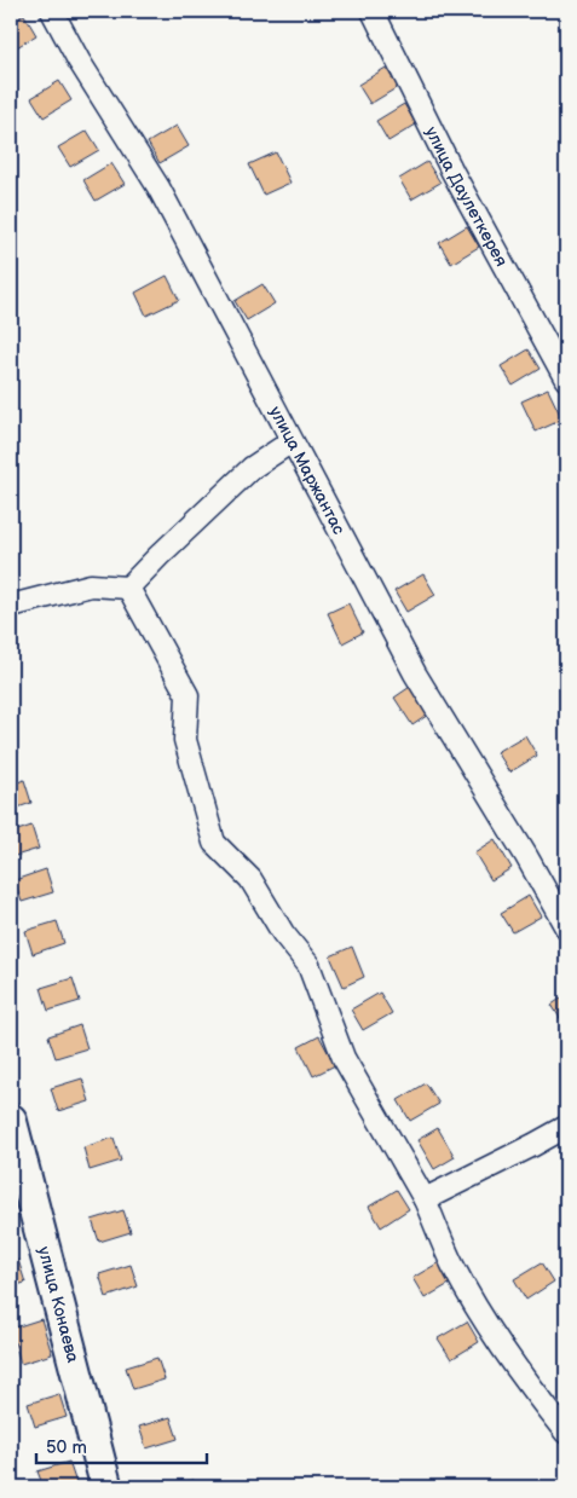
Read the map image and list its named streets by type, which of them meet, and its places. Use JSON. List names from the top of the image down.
{
  "streets": {
    "street": ["улица Даулеткерея", "улица Маржантас", "улица Конаева"]
  },
  "scale_bar": "50 m"
}
